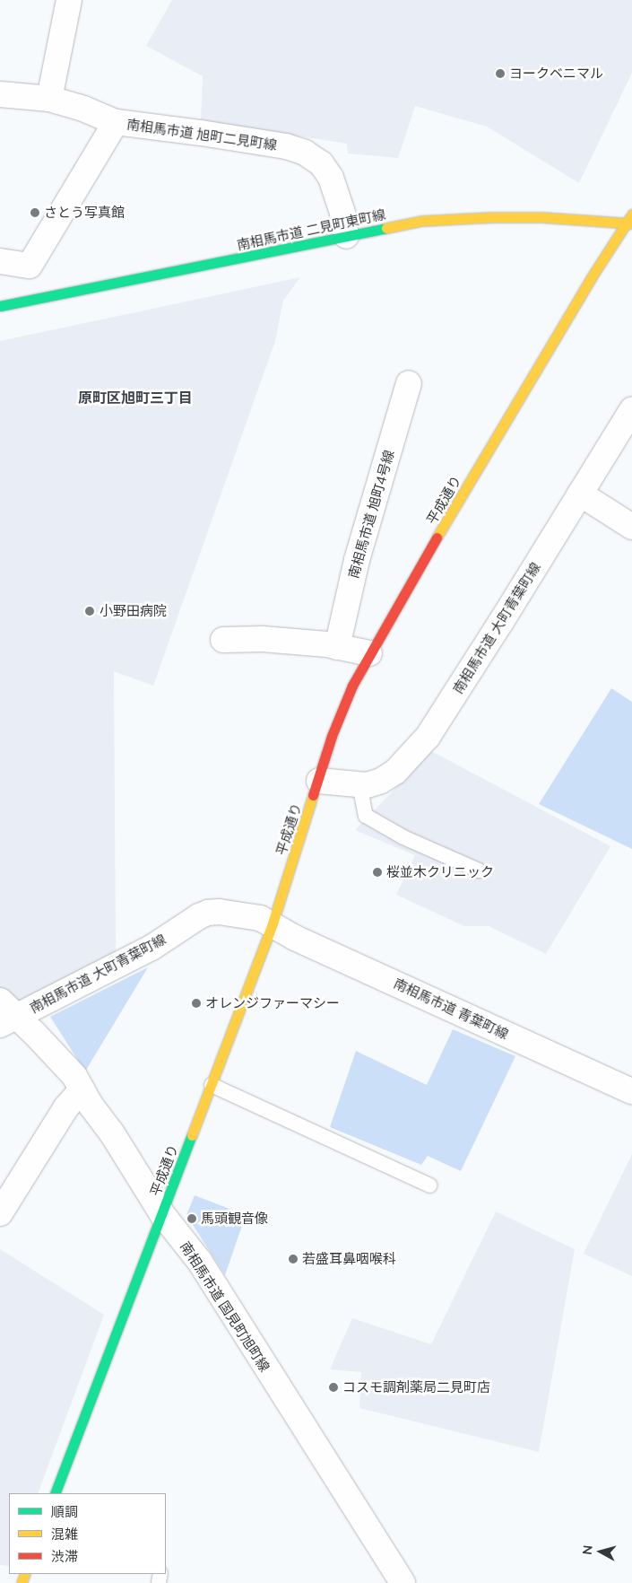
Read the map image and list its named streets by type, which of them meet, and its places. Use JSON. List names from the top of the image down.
{
  "streets": {
    "street": [
      "南相馬市道 旭町二見町線",
      "南相馬市道 二見町東町線",
      "平成通り",
      "南相馬市道 旭町4号線",
      "南相馬市道 大町青葉町線",
      "南相馬市道 青葉町線",
      "南相馬市道 国見町旭町線"
    ]
  },
  "crossings": [
    ["南相馬市道 旭町二見町線", "南相馬市道 二見町東町線"],
    ["南相馬市道 二見町東町線", "平成通り"],
    ["平成通り", "南相馬市道 大町青葉町線"],
    ["平成通り", "南相馬市道 青葉町線"],
    ["平成通り", "南相馬市道 国見町旭町線"],
    ["南相馬市道 大町青葉町線", "南相馬市道 青葉町線"],
    ["南相馬市道 大町青葉町線", "南相馬市道 国見町旭町線"]
  ],
  "districts": ["原町区旭町三丁目"],
  "places": [
    "ヨークベニマル",
    "さとう写真館",
    "小野田病院",
    "桜並木クリニック",
    "オレンジファーマシー",
    "馬頭観音像",
    "若盛耳鼻咽喉科",
    "コスモ調剤薬局二見町店"
  ],
  "legend": ["順調", "混雑", "渋滞"],
  "north": "left"
}
